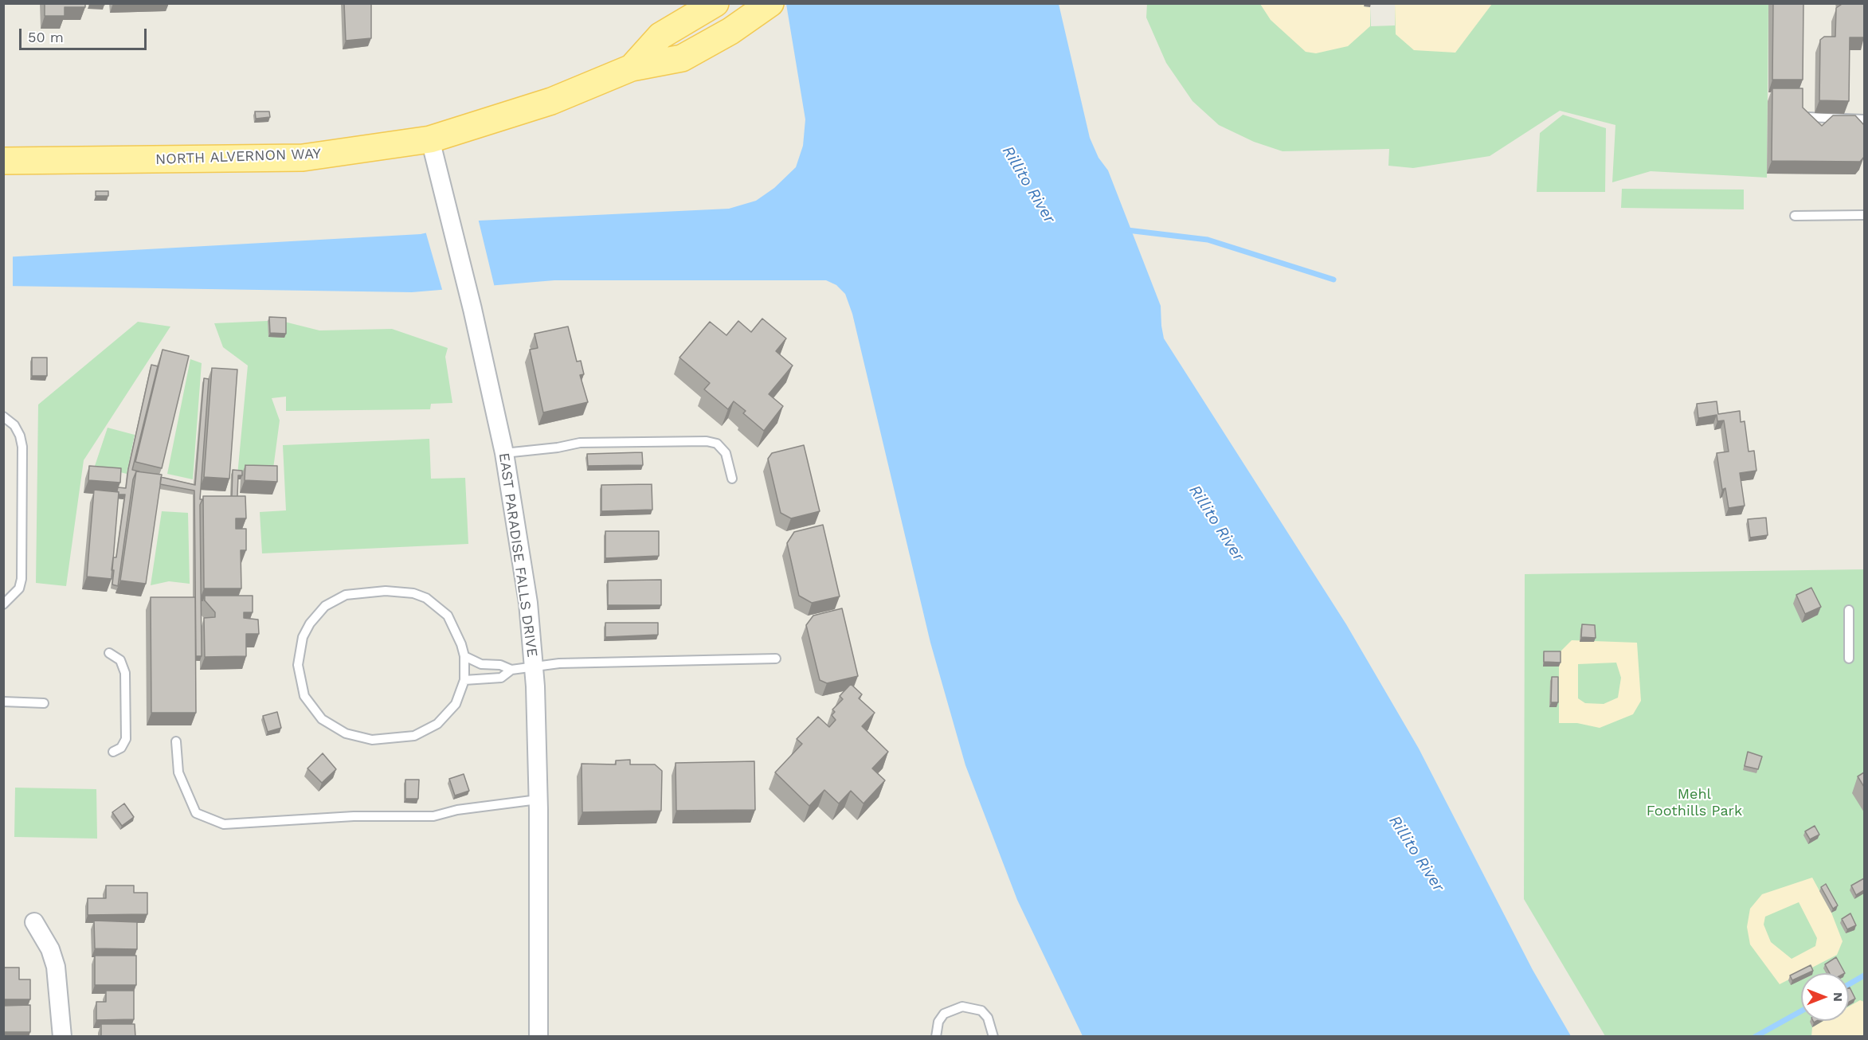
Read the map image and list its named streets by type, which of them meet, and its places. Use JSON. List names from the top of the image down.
{
  "streets": {
    "main road": ["NORTH ALVERNON WAY"],
    "street": ["EAST PARADISE FALLS DRIVE"]
  },
  "crossings": [
    ["NORTH ALVERNON WAY", "EAST PARADISE FALLS DRIVE"]
  ],
  "water": ["Rillito River"],
  "parks": ["Mehl Foothills Park"],
  "scale_bar": "50 m",
  "north": "right"
}
